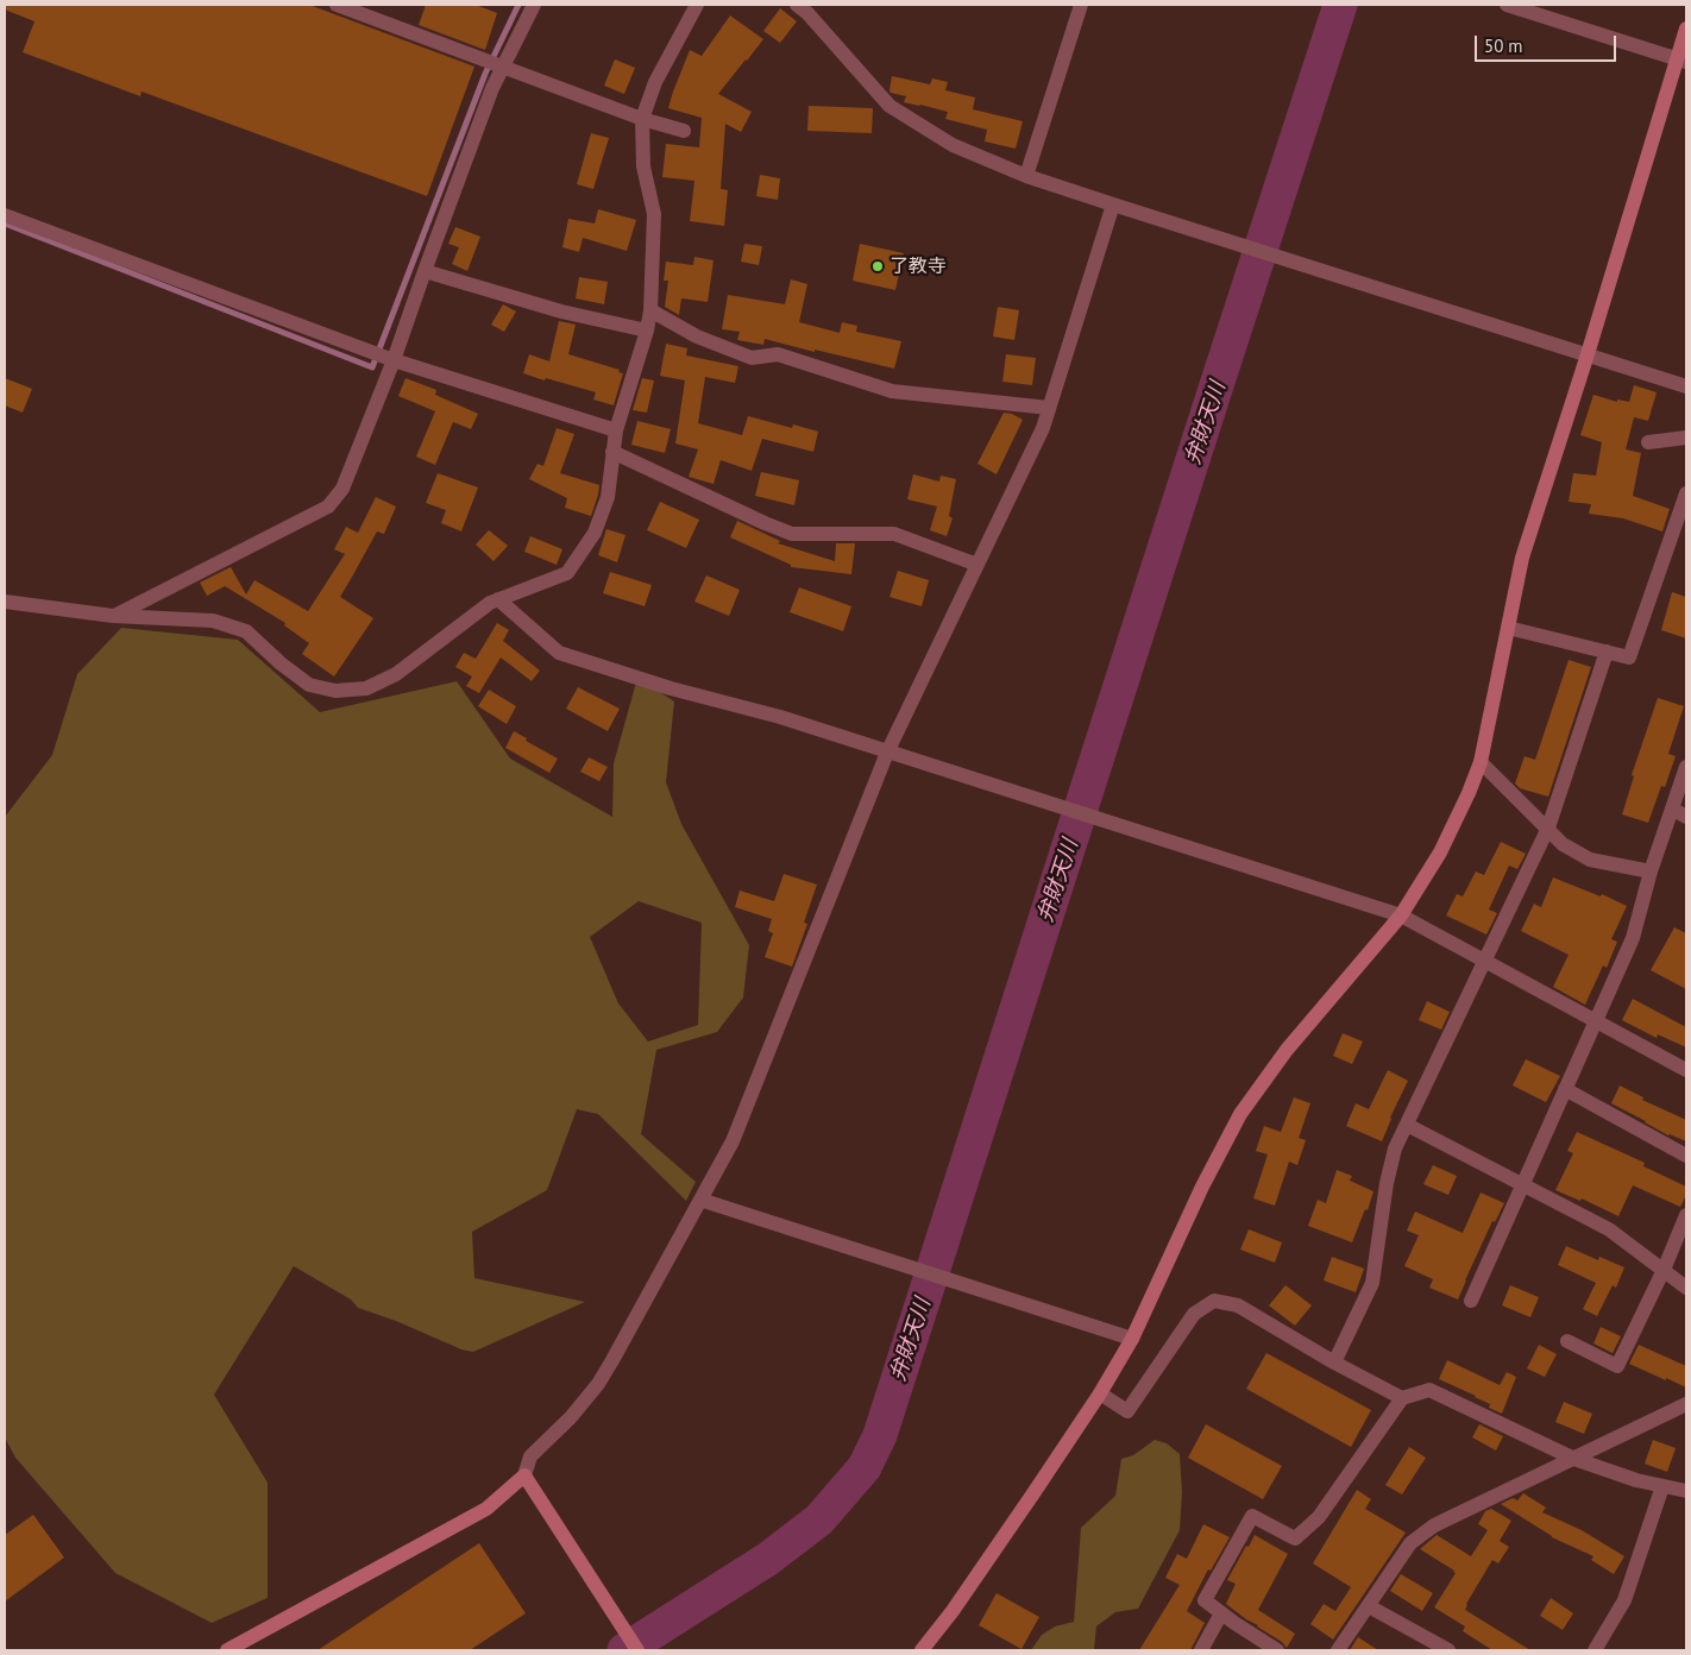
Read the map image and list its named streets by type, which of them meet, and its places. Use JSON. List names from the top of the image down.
{
  "water": ["弁財天川"],
  "places": ["了教寺"],
  "scale_bar": "50 m"
}
